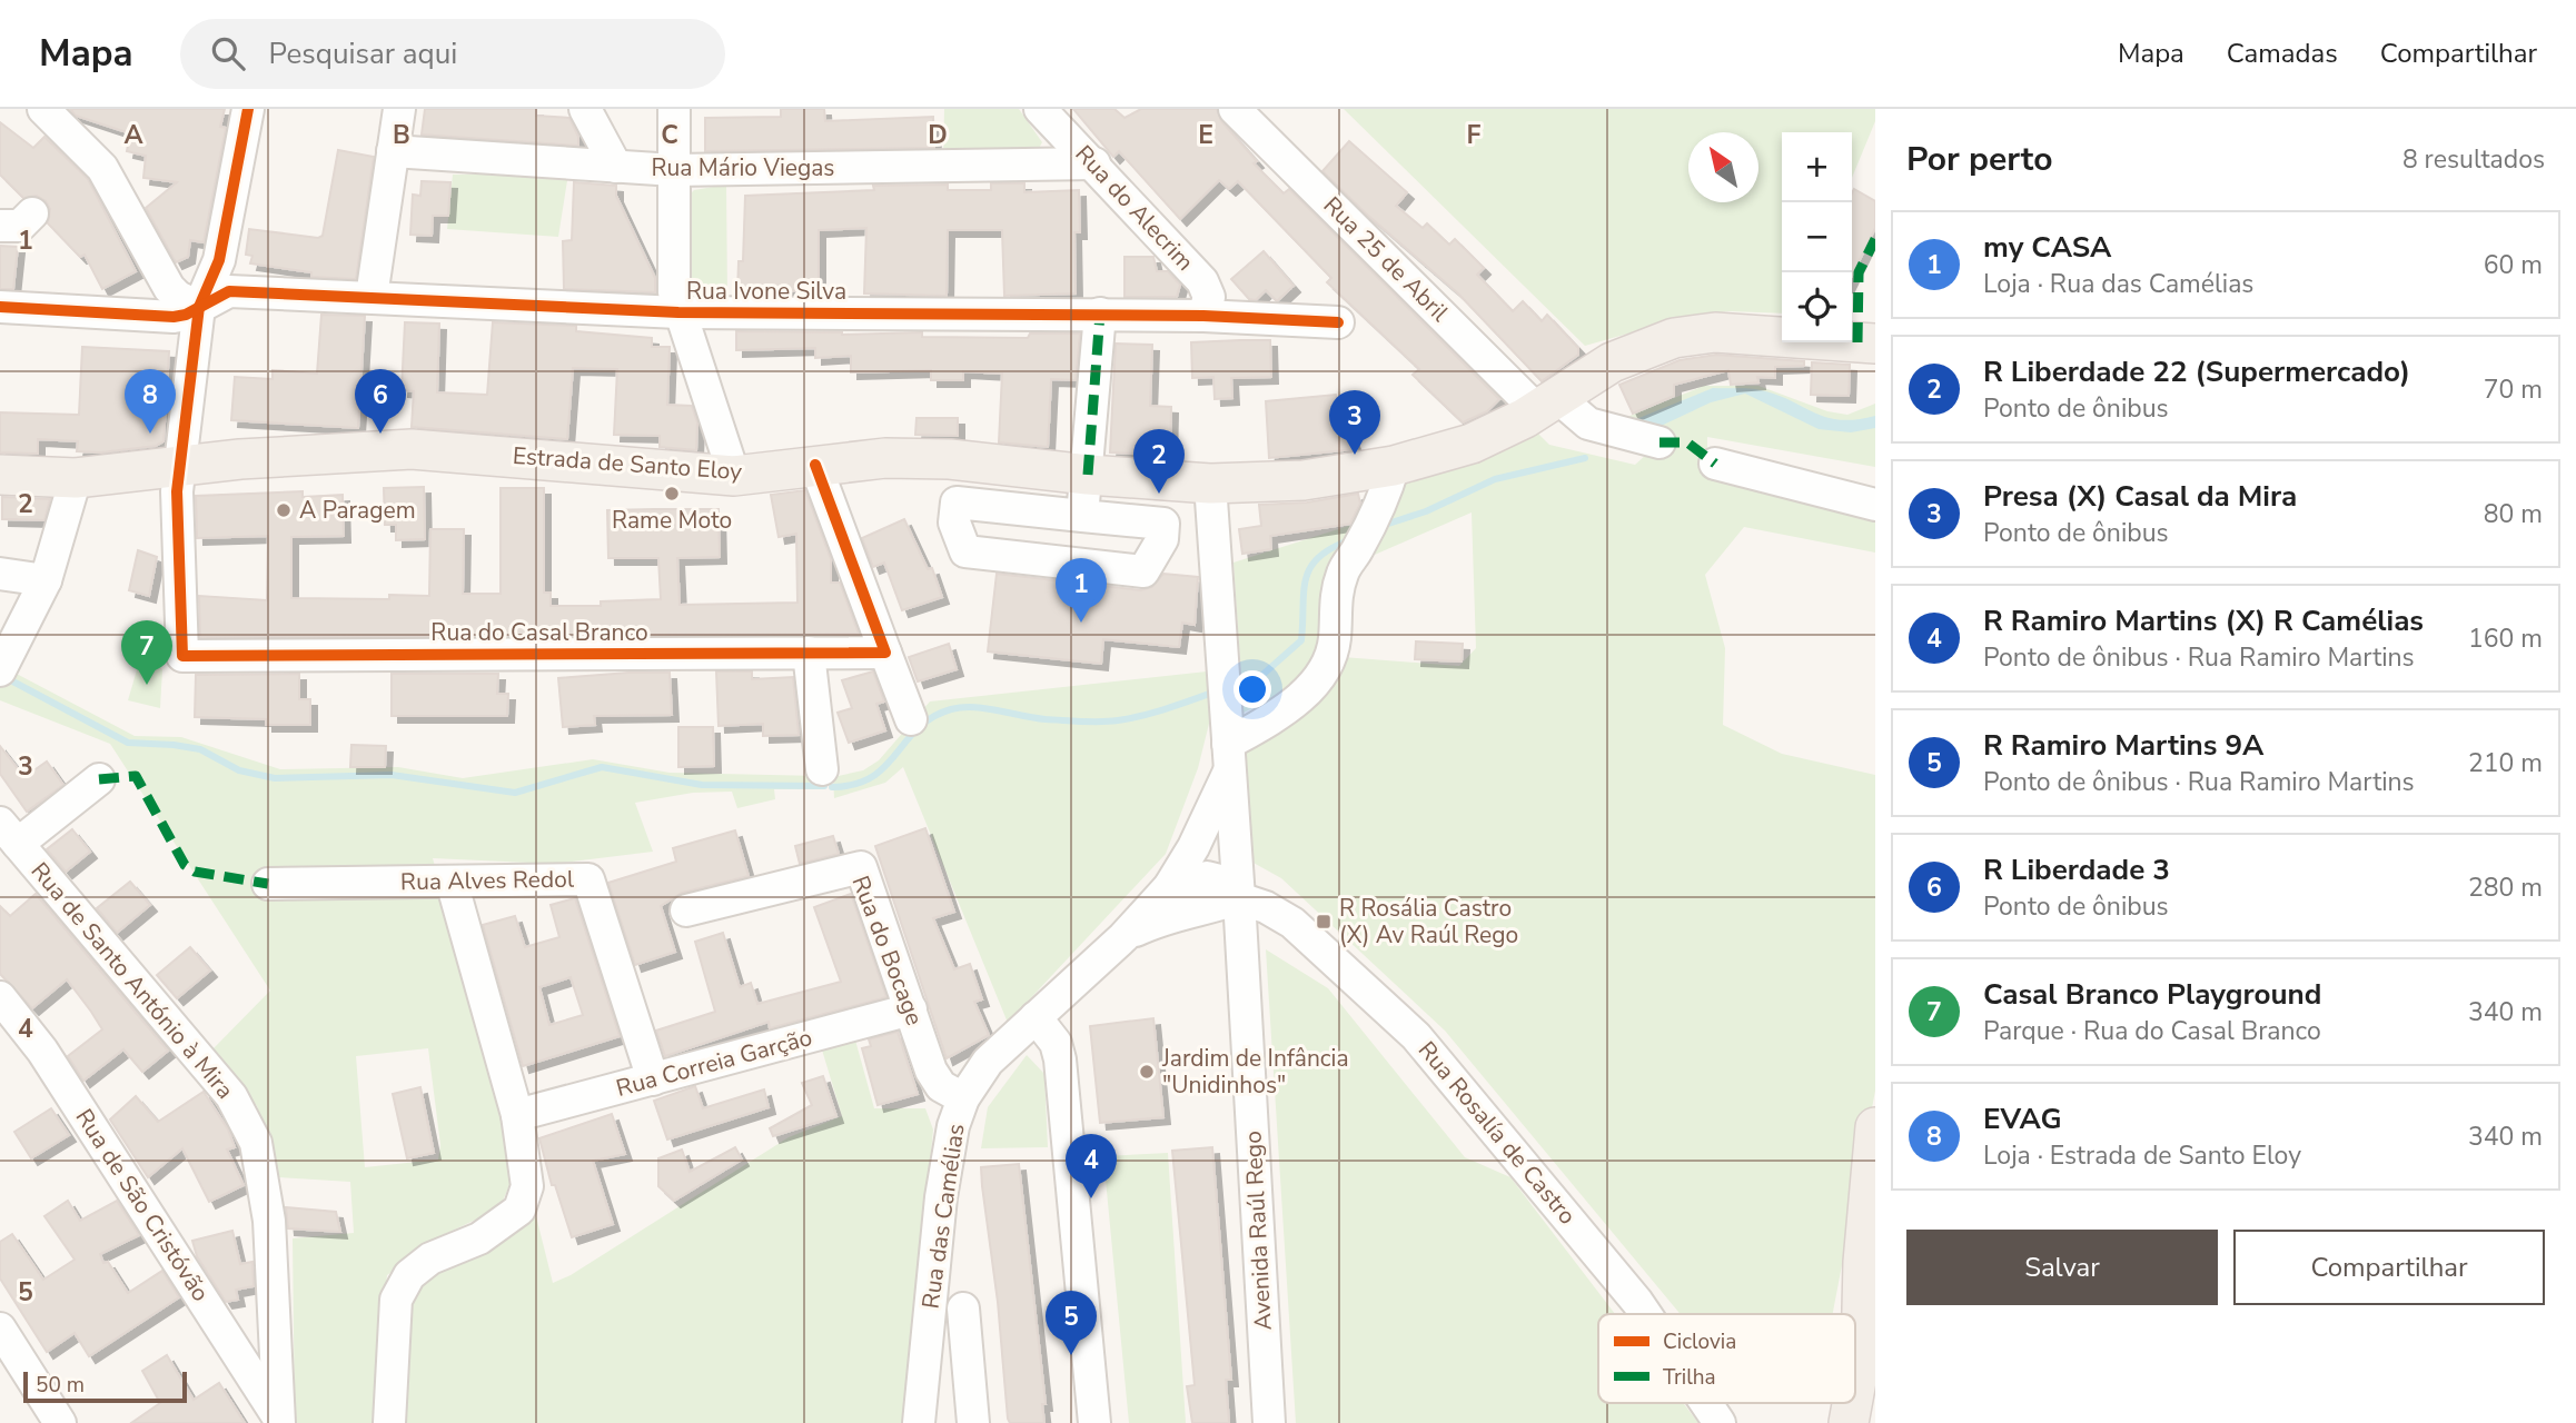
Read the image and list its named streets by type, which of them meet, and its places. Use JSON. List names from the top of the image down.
{
  "streets": {
    "main road": ["Estrada de Santo Eloy"],
    "street": [
      "Rua Mário Viegas",
      "Rua do Alecrim",
      "Rua 25 de Abril",
      "Rua Ivone Silva",
      "Rua do Casal Branco",
      "Rua Alves Redol",
      "Rua do Bocage",
      "Rua de Santo António à Mira",
      "Rua Correia Garção",
      "Rua Rosalía de Castro",
      "Rua de São Cristóvão",
      "Rua das Camélias",
      "Avenida Raúl Rego"
    ]
  },
  "crossings": [
    ["Rua Mário Viegas", "Rua do Alecrim"],
    ["Rua do Alecrim", "Rua Ivone Silva"],
    ["Rua 25 de Abril", "Estrada de Santo Eloy"],
    ["Estrada de Santo Eloy", "Rua do Casal Branco"],
    ["Estrada de Santo Eloy", "Rua das Camélias"],
    ["Rua Alves Redol", "Rua Correia Garção"],
    ["Rua do Bocage", "Rua Correia Garção"],
    ["Rua do Bocage", "Rua das Camélias"],
    ["Rua de Santo António à Mira", "Rua de São Cristóvão"],
    ["Rua Rosalía de Castro", "Rua das Camélias"],
    ["Rua Rosalía de Castro", "Avenida Raúl Rego"],
    ["Rua das Camélias", "Avenida Raúl Rego"]
  ],
  "places": {
    "other": ["Rame Moto", "A Paragem", "Jardim de Infância \"Unidinhos\""],
    "transit": ["R Rosália Castro (X) Av Raúl Rego"]
  },
  "legend": ["Ciclovia", "Trilha"],
  "scale_bar": "50 m",
  "north": "top left",
  "page": {
    "header": "Mapa",
    "search": "Pesquisar aqui",
    "nav": ["Mapa", "Camadas", "Compartilhar"],
    "heading": ["Por perto", "8 resultados"],
    "map_buttons": ["+", "−"],
    "list": [
      {
        "mark": "1",
        "name": "my CASA",
        "note": "Loja · Rua das Camélias",
        "value": "60 m"
      },
      {
        "mark": "2",
        "name": "R Liberdade 22 (Supermercado)",
        "note": "Ponto de ônibus",
        "value": "70 m"
      },
      {
        "mark": "3",
        "name": "Presa (X) Casal da Mira",
        "note": "Ponto de ônibus",
        "value": "80 m"
      },
      {
        "mark": "4",
        "name": "R Ramiro Martins (X) R Camélias",
        "note": "Ponto de ônibus · Rua Ramiro Martins",
        "value": "160 m"
      },
      {
        "mark": "5",
        "name": "R Ramiro Martins 9A",
        "note": "Ponto de ônibus · Rua Ramiro Martins",
        "value": "210 m"
      },
      {
        "mark": "6",
        "name": "R Liberdade 3",
        "note": "Ponto de ônibus",
        "value": "280 m"
      },
      {
        "mark": "7",
        "name": "Casal Branco Playground",
        "note": "Parque · Rua do Casal Branco",
        "value": "340 m"
      },
      {
        "mark": "8",
        "name": "EVAG",
        "note": "Loja · Estrada de Santo Eloy",
        "value": "340 m"
      }
    ],
    "pins": [
      "6",
      "8",
      "3",
      "2",
      "1",
      "7",
      "4",
      "5"
    ],
    "buttons": ["Salvar", "Compartilhar"],
    "scale": "50 m"
  },
  "grid": {
    "columns": [
      "A",
      "B",
      "C",
      "D",
      "E",
      "F"
    ],
    "rows": [
      "1",
      "2",
      "3",
      "4",
      "5"
    ]
  }
}
